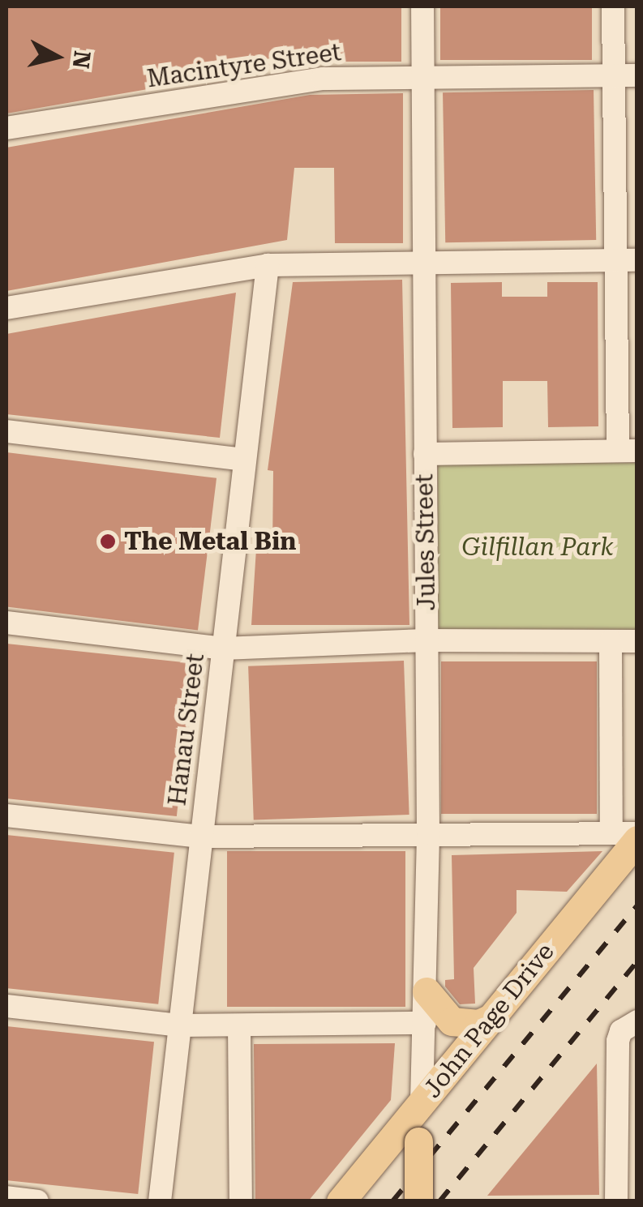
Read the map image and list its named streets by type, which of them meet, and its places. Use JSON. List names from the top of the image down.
{
  "streets": {
    "main road": ["Jules Street", "John Page Drive"],
    "street": ["Macintyre Street", "Hanau Street"]
  },
  "crossings": [
    ["Macintyre Street", "Jules Street"],
    ["Jules Street", "John Page Drive"]
  ],
  "parks": ["Gilfillan Park"],
  "places": ["The Metal Bin"],
  "north": "right"
}
